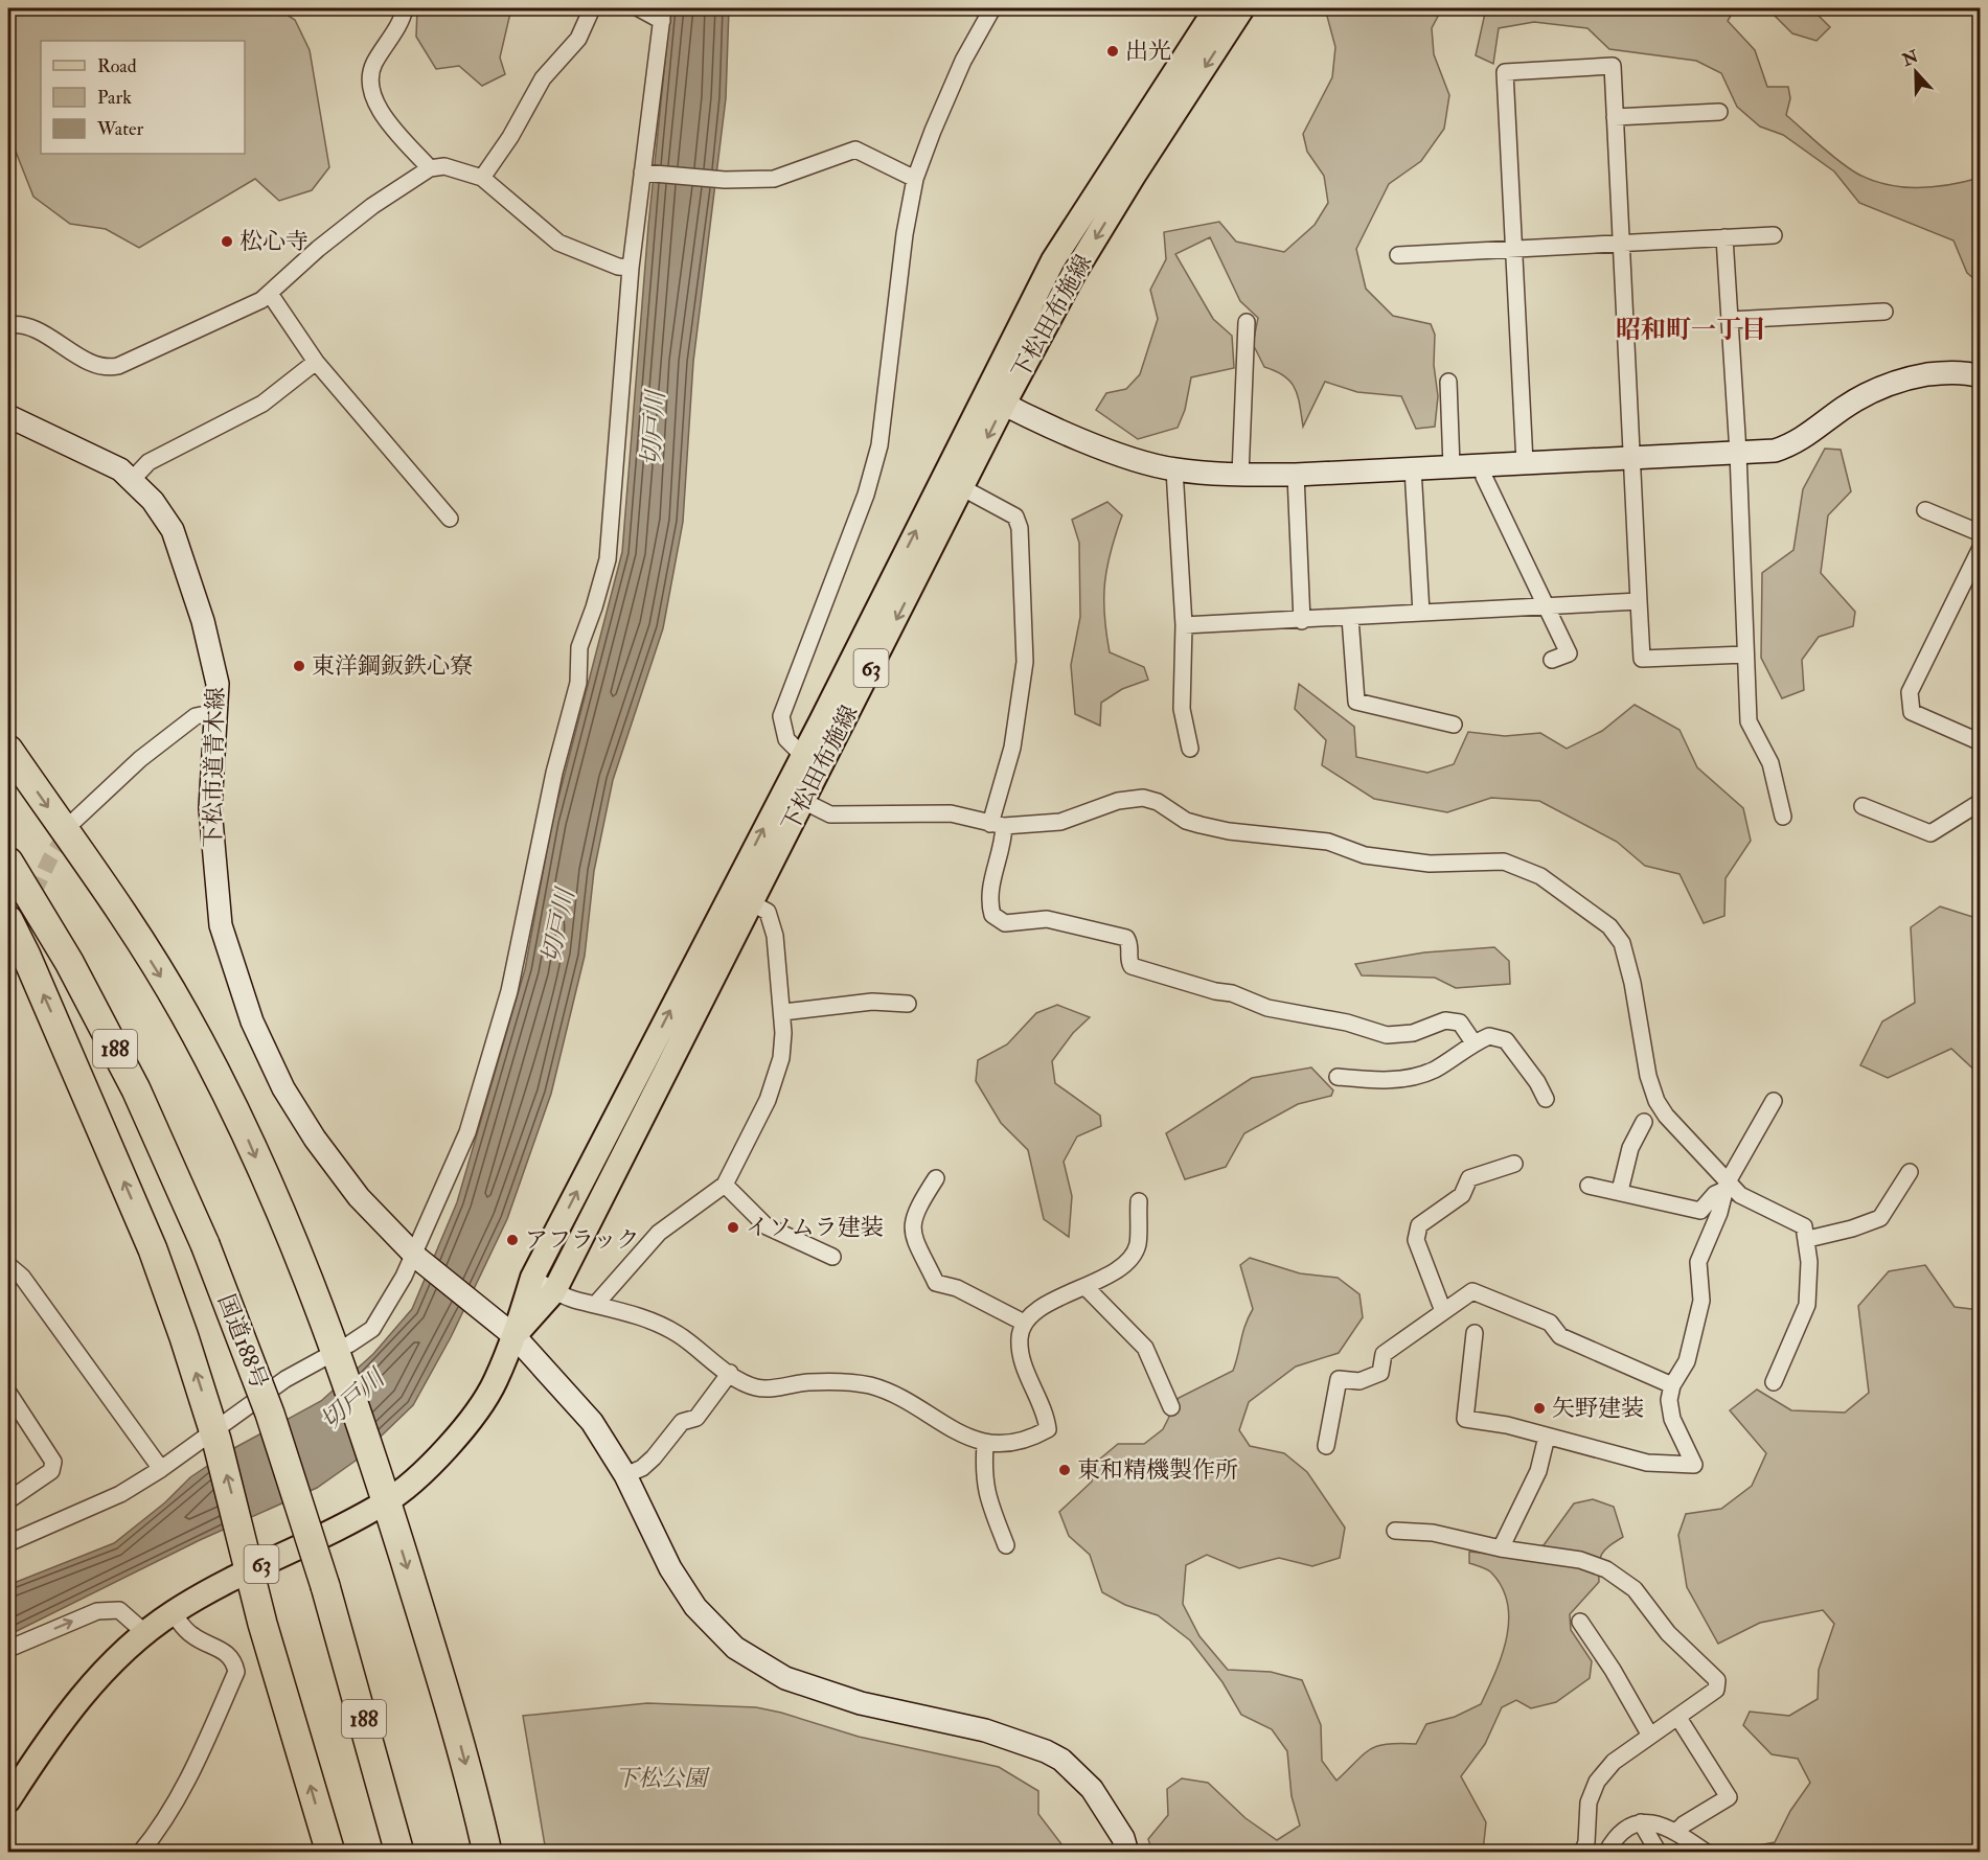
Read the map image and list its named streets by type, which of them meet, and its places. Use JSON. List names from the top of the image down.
{
  "streets": {
    "highway": ["188", "国道188号"],
    "main road": ["下松田布施線", "63"],
    "street": ["下松市道青木線"]
  },
  "crossings": [
    ["下松田布施線", "下松市道青木線"]
  ],
  "districts": ["昭和町一丁目"],
  "water": ["切戸川"],
  "parks": ["下松公園"],
  "places": [
    "出光",
    "松心寺",
    "東洋鋼鈑鉄心寮",
    "イソムラ建装",
    "アフラック",
    "矢野建装",
    "東和精機製作所"
  ],
  "legend": ["Road", "Park", "Water"],
  "north": "top"
}
